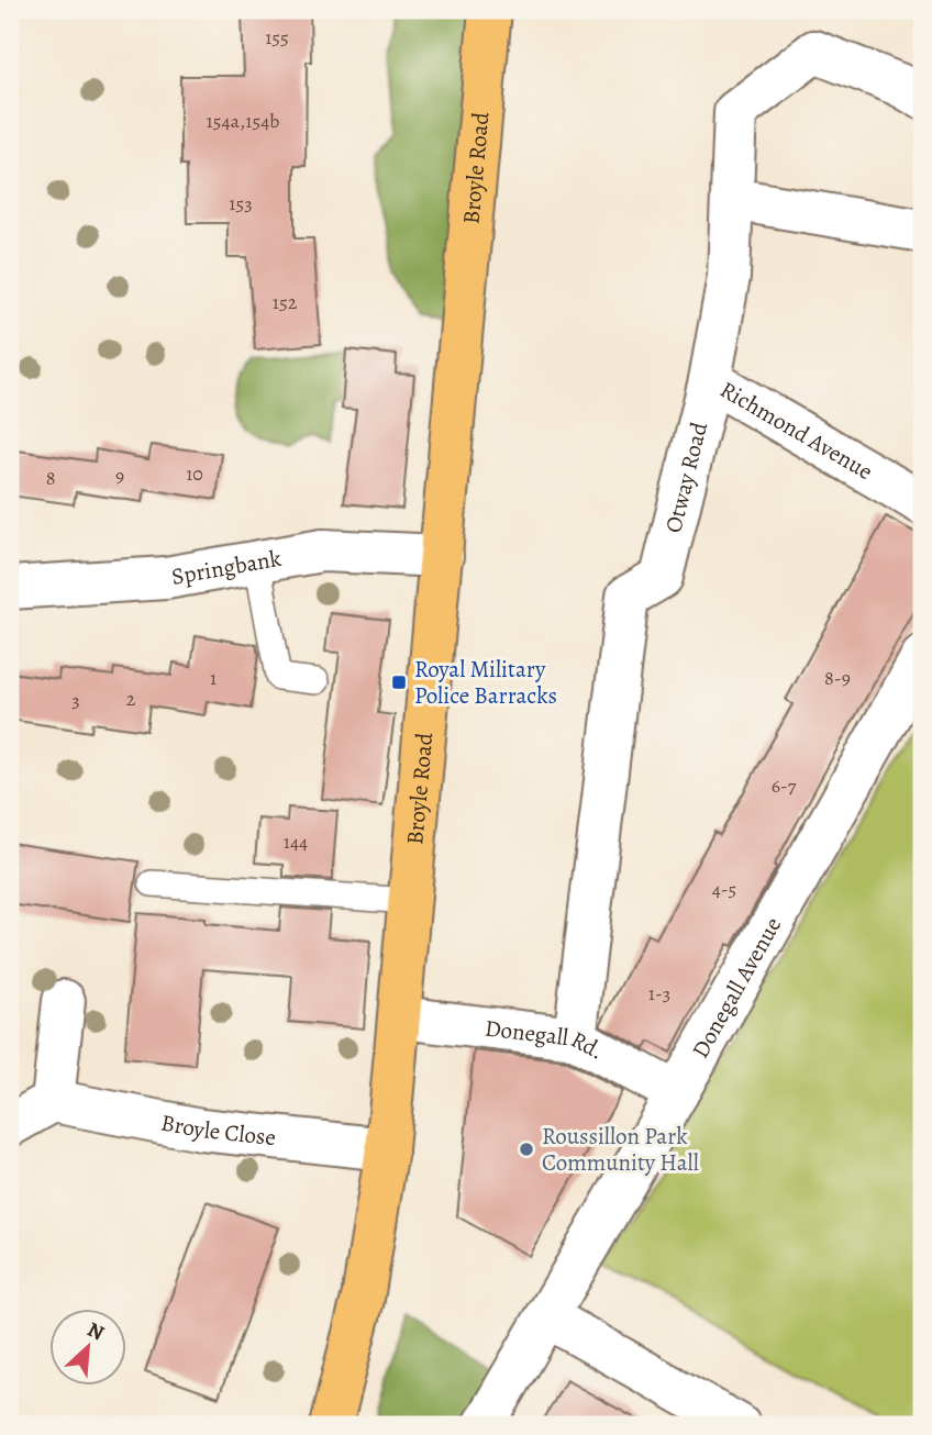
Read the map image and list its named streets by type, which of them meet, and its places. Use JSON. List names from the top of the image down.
{
  "streets": {
    "main road": ["Broyle Road"],
    "street": [
      "Richmond Avenue",
      "Otway Road",
      "Springbank",
      "Donegall Avenue",
      "Donegall Rd.",
      "Broyle Close"
    ]
  },
  "crossings": [
    ["Broyle Road", "Springbank"],
    ["Broyle Road", "Donegall Rd."],
    ["Broyle Road", "Broyle Close"],
    ["Richmond Avenue", "Otway Road"],
    ["Otway Road", "Donegall Rd."],
    ["Donegall Avenue", "Donegall Rd."]
  ],
  "places": {
    "transit": ["Royal Military Police Barracks"],
    "other": ["Roussillon Park Community Hall"]
  },
  "house_numbers": [
    "155",
    "154a,154b",
    "153",
    "152",
    "10",
    "9",
    "8",
    "1",
    "8-9",
    "2",
    "3",
    "6-7",
    "144",
    "4-5",
    "1-3"
  ],
  "north": "top right"
}
